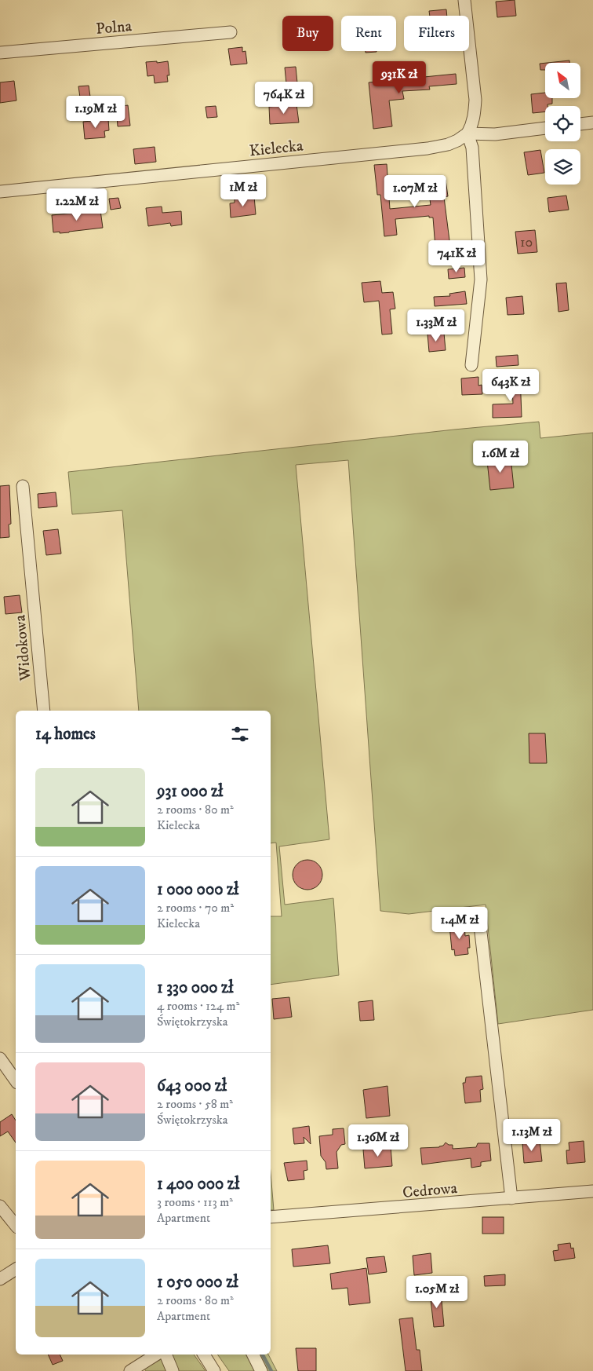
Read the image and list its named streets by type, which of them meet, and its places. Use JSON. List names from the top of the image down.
{
  "streets": {
    "street": [
      "Polna",
      "Kielecka",
      "Widokowa",
      "Cedrowa"
    ]
  },
  "house_numbers": ["10"],
  "north": "top left",
  "page": {
    "chip": ["Buy", "Rent", "Filters"],
    "price": [
      "931K zł",
      "764K zł",
      "1.19M zł",
      "1M zł",
      "1.07M zł",
      "1.22M zł",
      "741K zł",
      "1.33M zł",
      "643K zł",
      "1.6M zł",
      "1.4M zł",
      "1.13M zł",
      "1.36M zł",
      "1.05M zł"
    ],
    "heading": "14 homes",
    "list": [
      {
        "name": "931 000 zł",
        "note": "2 rooms · 80 m² · Kielecka"
      },
      {
        "name": "1 000 000 zł",
        "note": "2 rooms · 70 m² · Kielecka"
      },
      {
        "name": "1 330 000 zł",
        "note": "4 rooms · 124 m² · Świętokrzyska"
      },
      {
        "name": "643 000 zł",
        "note": "2 rooms · 58 m² · Świętokrzyska"
      },
      {
        "name": "1 400 000 zł",
        "note": "3 rooms · 113 m² · Apartment"
      },
      {
        "name": "1 050 000 zł",
        "note": "2 rooms · 80 m² · Apartment"
      }
    ]
  }
}
